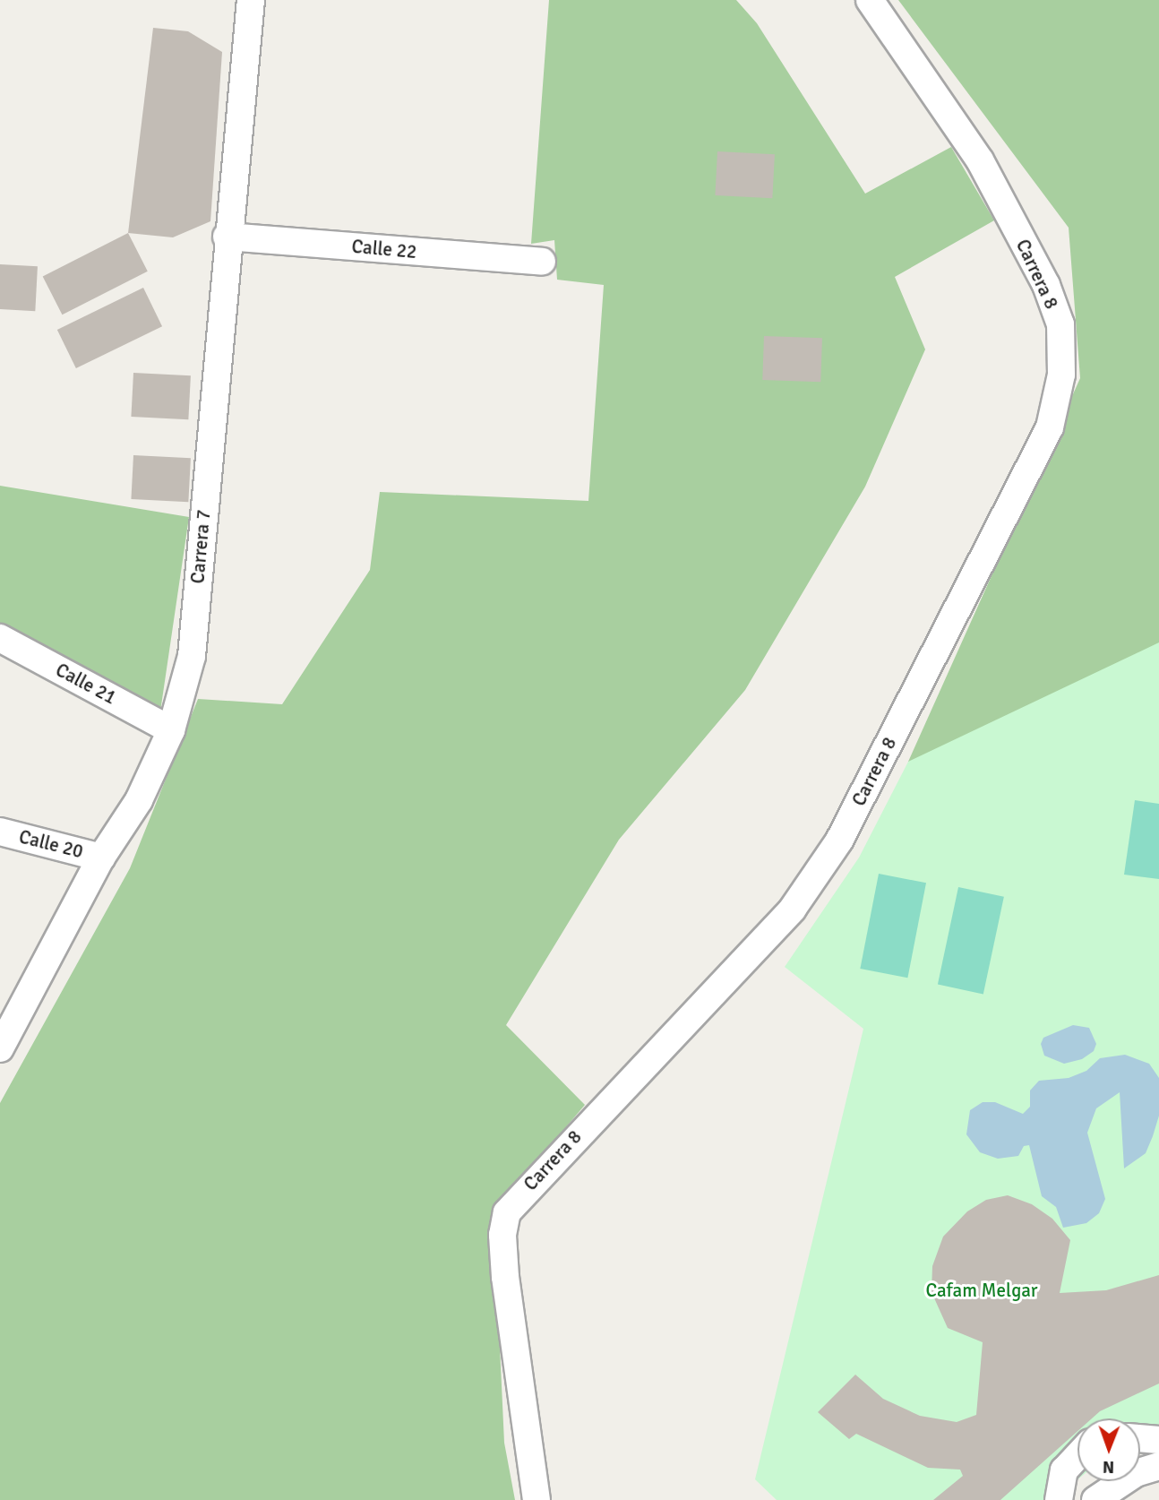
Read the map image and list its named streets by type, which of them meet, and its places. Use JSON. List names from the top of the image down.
{
  "streets": {
    "street": [
      "Calle 22",
      "Carrera 8",
      "Carrera 7",
      "Calle 21",
      "Calle 20"
    ]
  },
  "crossings": [
    ["Calle 22", "Carrera 7"],
    ["Carrera 7", "Calle 21"],
    ["Carrera 7", "Calle 20"]
  ],
  "parks": ["Cafam Melgar"],
  "north": "bottom"
}
